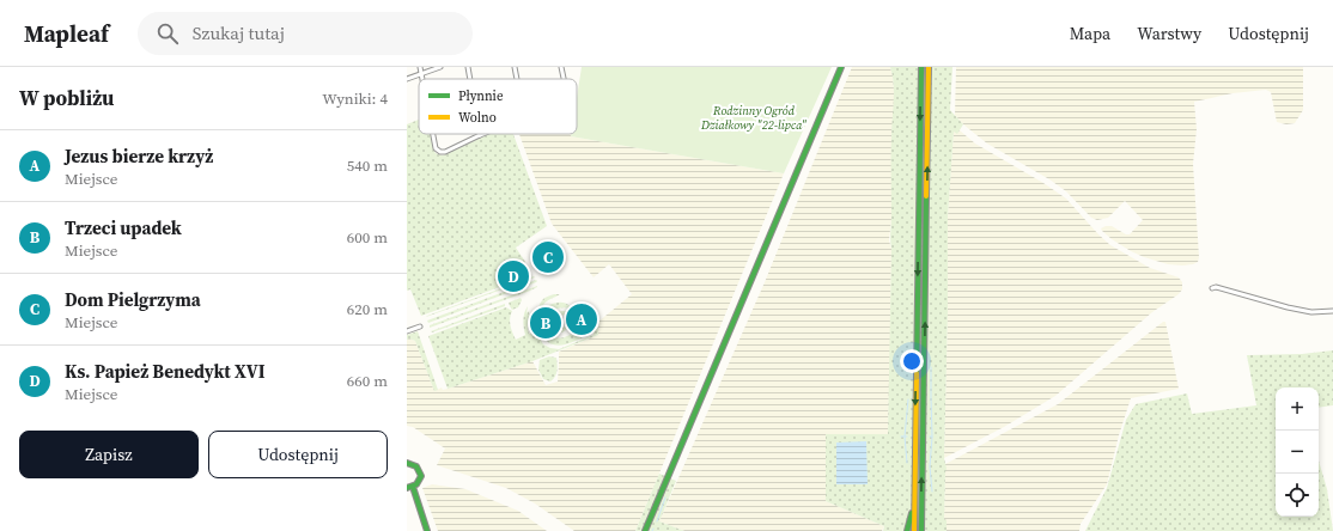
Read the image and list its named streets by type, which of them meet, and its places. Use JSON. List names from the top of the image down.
{
  "parks": ["Rodzinny Ogród Działkowy \"22-lipca\""],
  "legend": ["Płynnie", "Wolno"],
  "page": {
    "header": "Mapleaf",
    "search": "Szukaj tutaj",
    "nav": ["Mapa", "Warstwy", "Udostępnij"],
    "heading": ["W pobliżu", "Wyniki: 4"],
    "list": [
      {
        "mark": "A",
        "name": "Jezus bierze krzyż",
        "note": "Miejsce",
        "value": "540 m"
      },
      {
        "mark": "B",
        "name": "Trzeci upadek",
        "note": "Miejsce",
        "value": "600 m"
      },
      {
        "mark": "C",
        "name": "Dom Pielgrzyma",
        "note": "Miejsce",
        "value": "620 m"
      },
      {
        "mark": "D",
        "name": "Ks. Papież Benedykt XVI",
        "note": "Miejsce",
        "value": "660 m"
      }
    ],
    "pins": [
      "C",
      "D",
      "A",
      "B"
    ],
    "map_buttons": ["+", "−"],
    "buttons": ["Zapisz", "Udostępnij"]
  }
}
